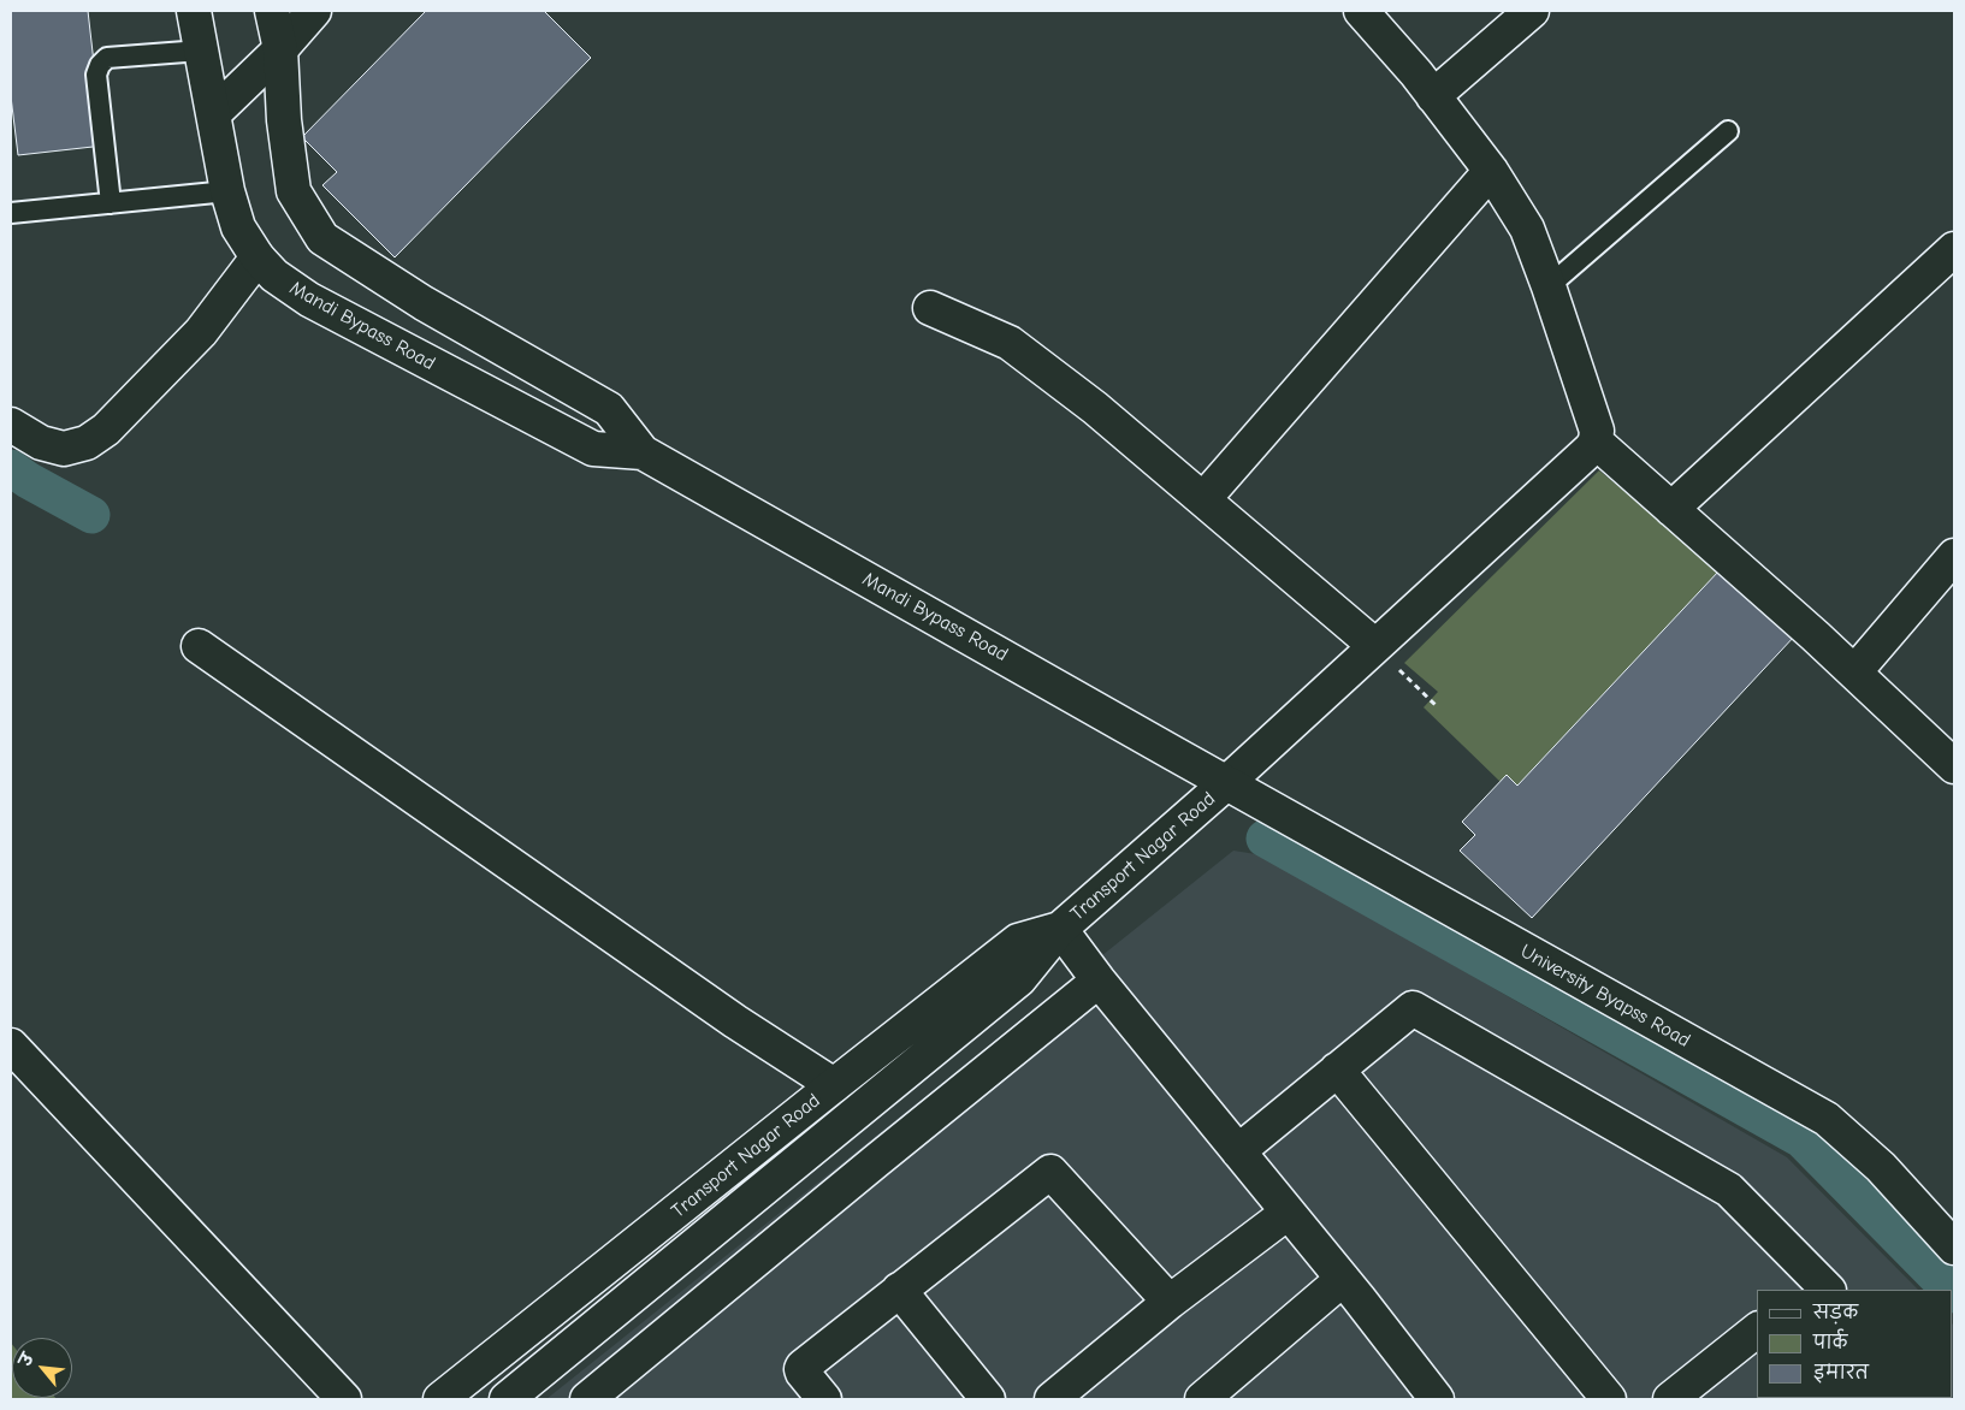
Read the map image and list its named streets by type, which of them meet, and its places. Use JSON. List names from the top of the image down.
{
  "streets": {
    "street": ["Mandi Bypass Road", "Transport Nagar Road", "University Byapss Road"]
  },
  "crossings": [
    ["Mandi Bypass Road", "Transport Nagar Road"],
    ["Mandi Bypass Road", "University Byapss Road"],
    ["Transport Nagar Road", "University Byapss Road"]
  ],
  "legend": ["सड़क", "पार्क", "इमारत"],
  "north": "top left"
}
